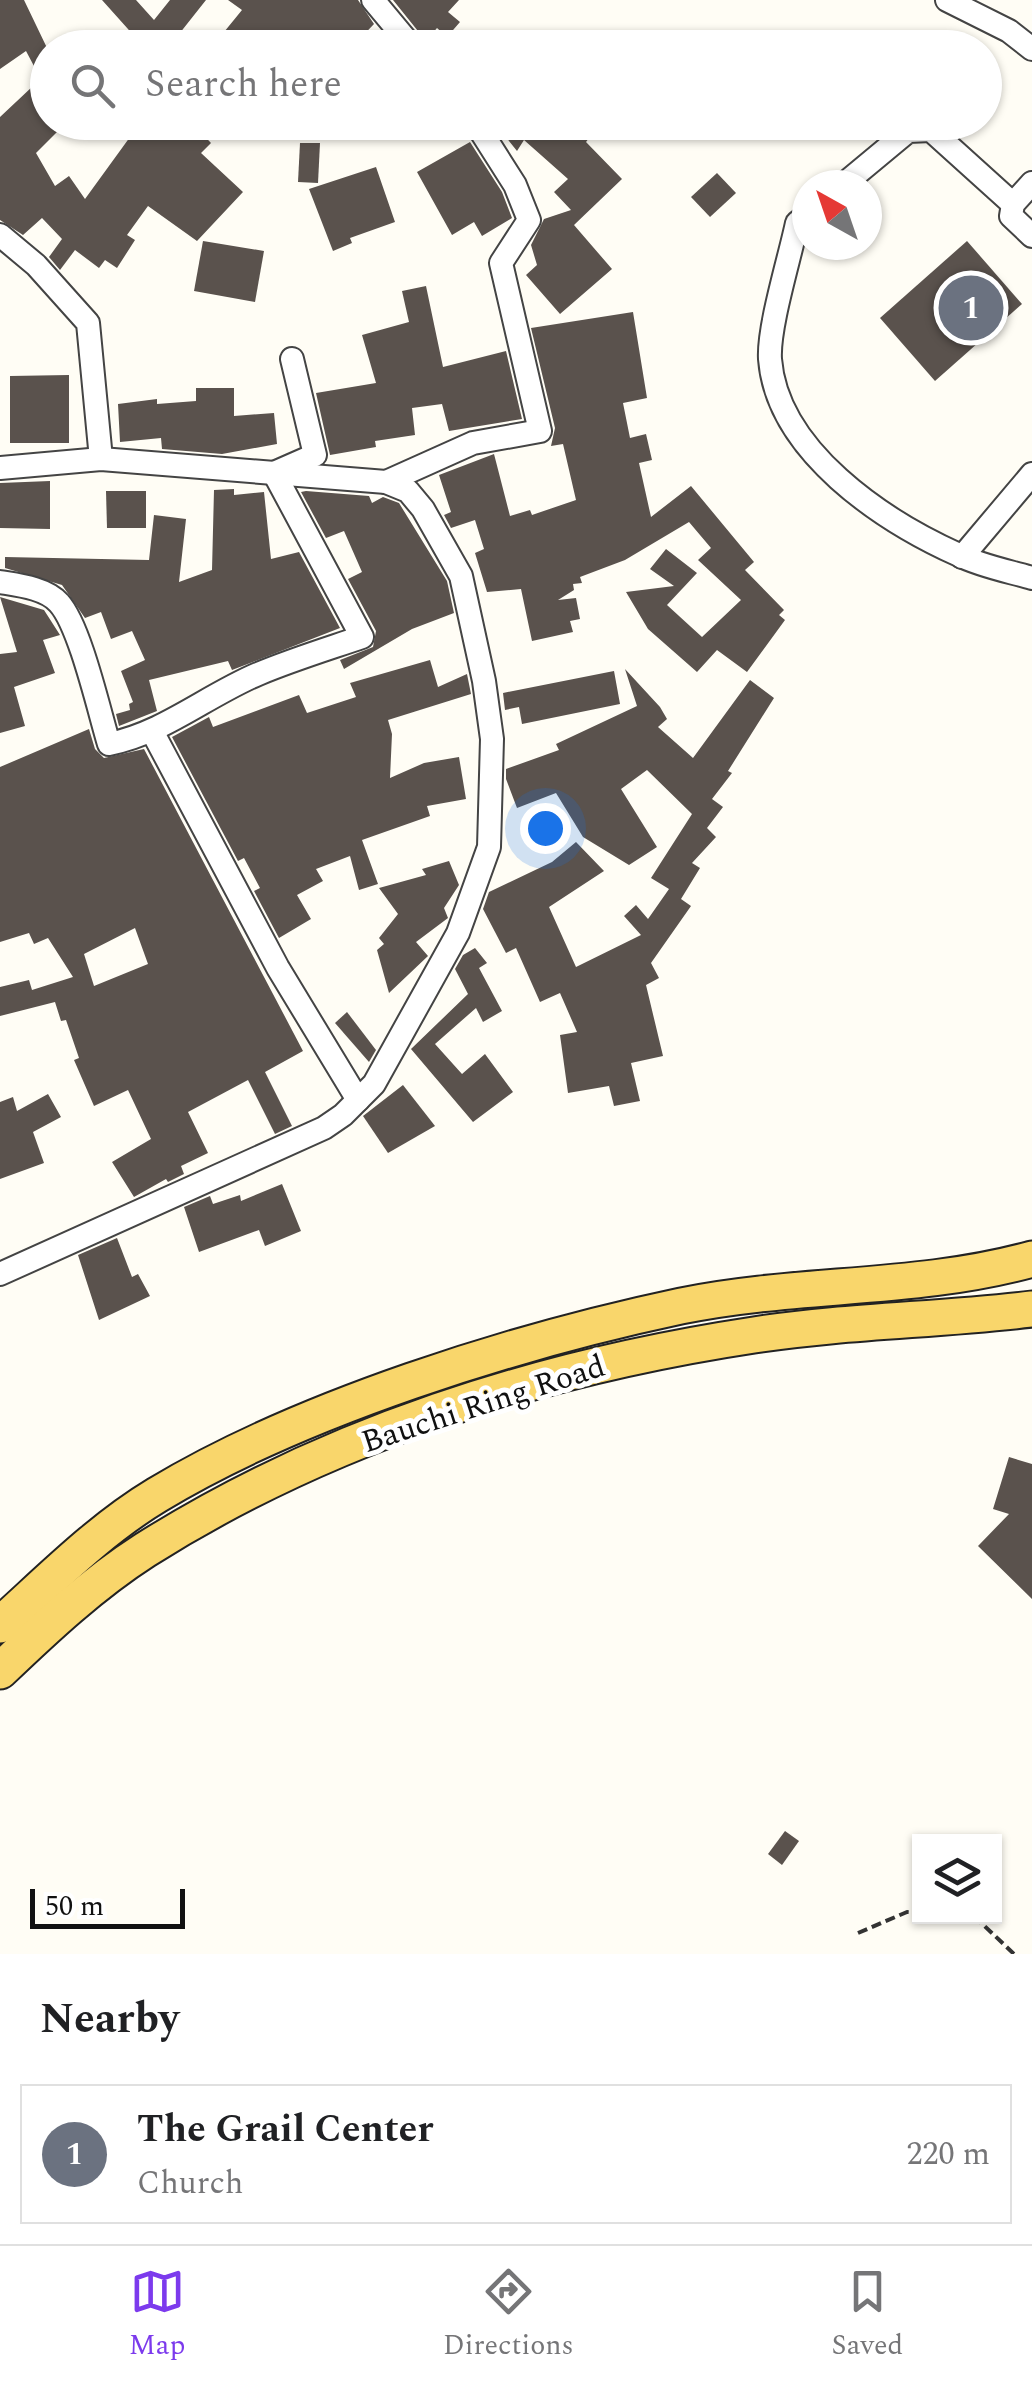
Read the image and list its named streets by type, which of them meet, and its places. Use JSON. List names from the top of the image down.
{
  "streets": {
    "main road": ["Bauchi Ring Road"]
  },
  "scale_bar": "50 m",
  "north": "top left",
  "page": {
    "search": "Search here",
    "pins": "1",
    "scale": "50 m",
    "heading": "Nearby",
    "list": [
      {
        "mark": "1",
        "name": "The Grail Center",
        "note": "Church",
        "value": "220 m"
      }
    ],
    "nav": ["Map", "Directions", "Saved"]
  }
}
